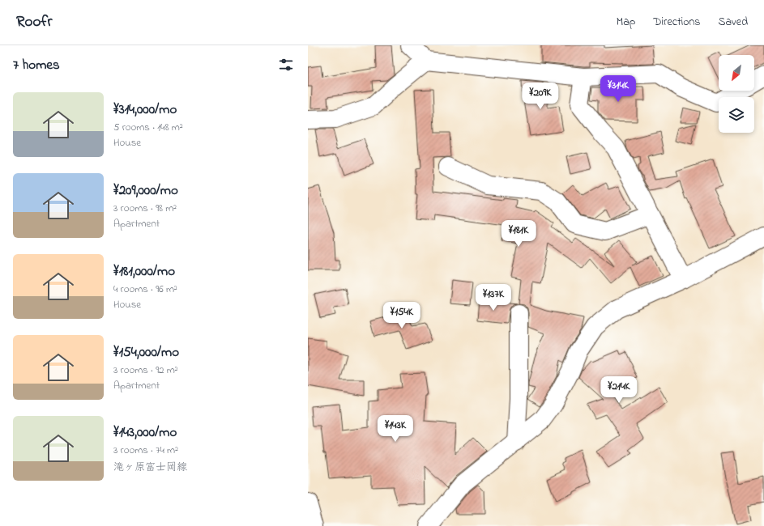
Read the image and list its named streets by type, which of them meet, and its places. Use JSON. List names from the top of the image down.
{
  "north": "bottom left",
  "page": {
    "header": "Roofr",
    "nav": ["Map", "Directions", "Saved"],
    "heading": "7 homes",
    "price": [
      "¥314K",
      "¥209K",
      "¥181K",
      "¥137K",
      "¥154K",
      "¥214K",
      "¥143K"
    ],
    "list": [
      {
        "name": "¥314,000/mo",
        "note": "5 rooms · 148 m² · House"
      },
      {
        "name": "¥209,000/mo",
        "note": "3 rooms · 98 m² · Apartment"
      },
      {
        "name": "¥181,000/mo",
        "note": "4 rooms · 96 m² · House"
      },
      {
        "name": "¥154,000/mo",
        "note": "3 rooms · 92 m² · Apartment"
      },
      {
        "name": "¥143,000/mo",
        "note": "3 rooms · 74 m² · 滝ヶ原富士岡線"
      }
    ]
  }
}
